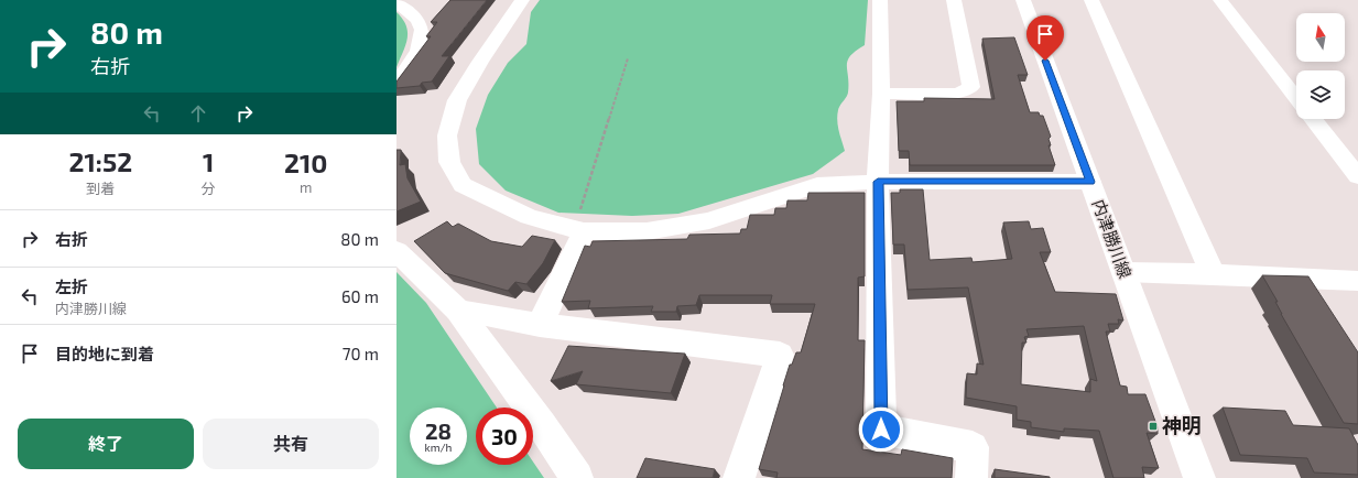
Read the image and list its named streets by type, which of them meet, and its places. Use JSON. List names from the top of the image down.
{
  "streets": {
    "street": ["内津勝川線"]
  },
  "places": {
    "transit": ["神明"]
  },
  "north": "top",
  "page": {
    "turn": ["80 m", "右折"],
    "eta": [
      "21:52",
      "到着",
      "1",
      "分",
      "210",
      "m"
    ],
    "list": [
      {
        "name": "右折",
        "value": "80 m"
      },
      {
        "name": "左折",
        "note": "内津勝川線",
        "value": "60 m"
      },
      {
        "name": "目的地に到着",
        "value": "70 m"
      }
    ],
    "speed": "28 km/h",
    "limit": "30",
    "buttons": ["終了", "共有"]
  }
}
